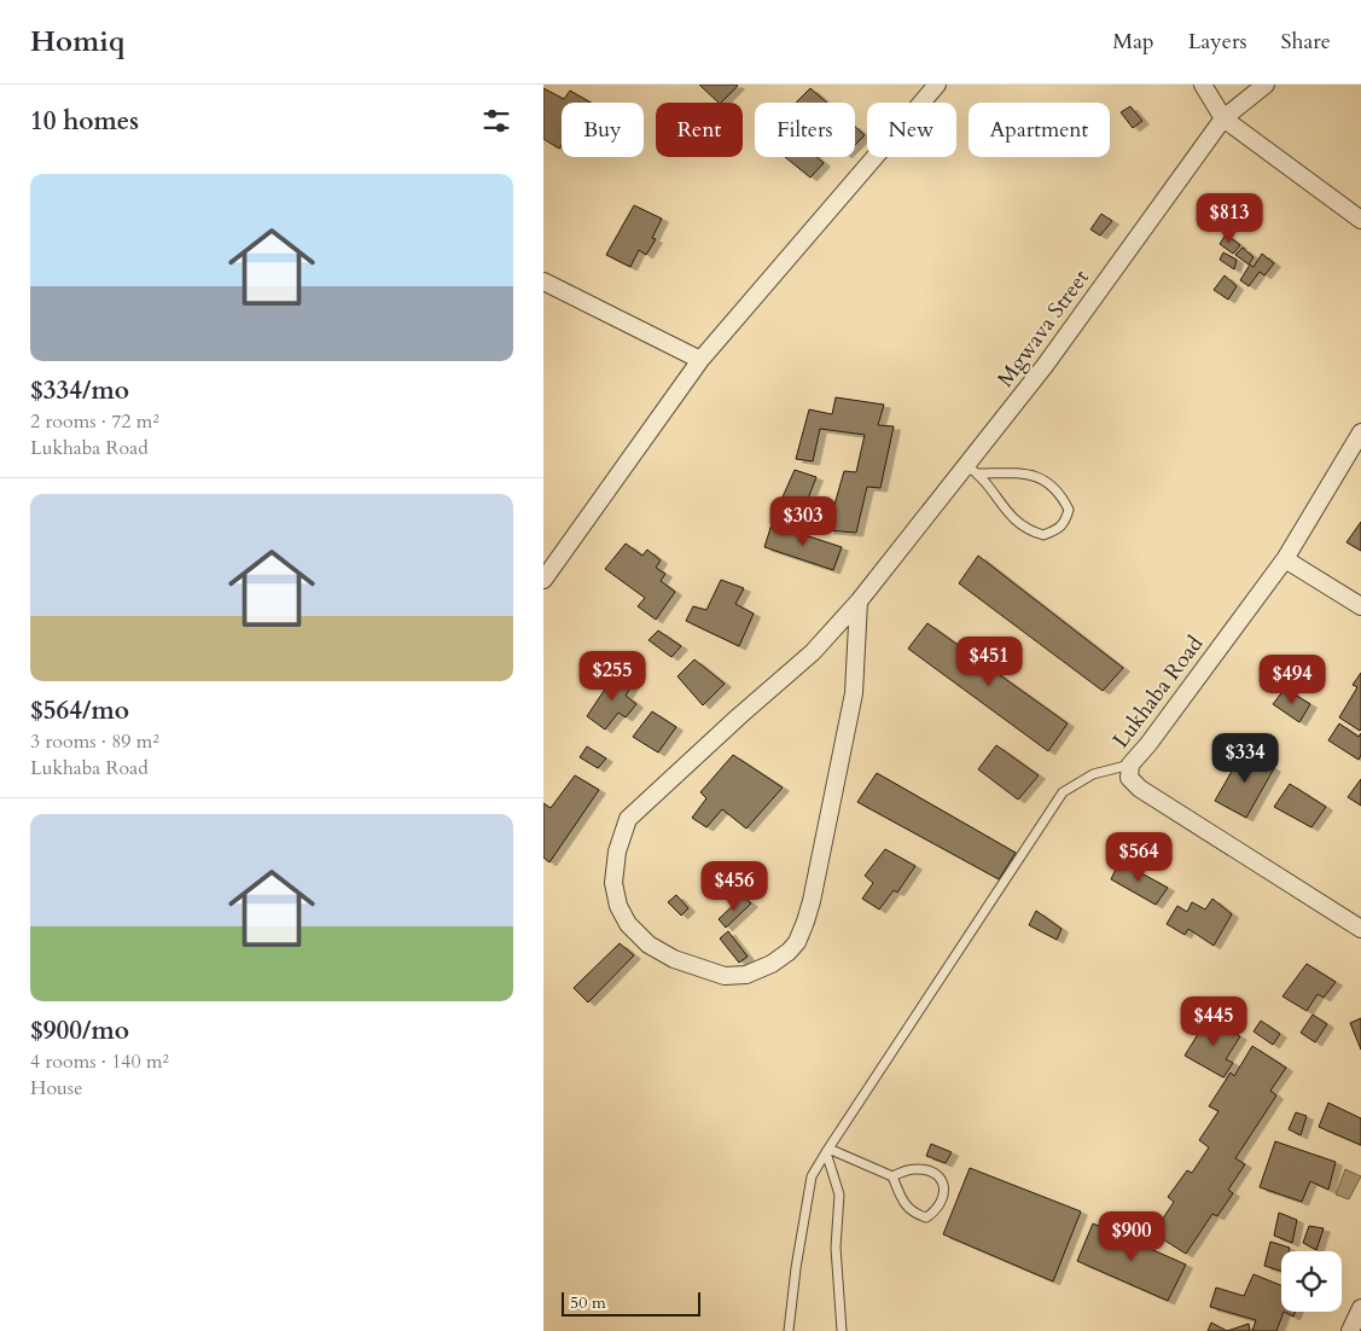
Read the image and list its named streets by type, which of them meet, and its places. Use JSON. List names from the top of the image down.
{
  "streets": {
    "street": ["Mgwava Street", "Lukhaba Road"]
  },
  "scale_bar": "50 m",
  "page": {
    "header": "Homiq",
    "nav": ["Map", "Layers", "Share"],
    "heading": "10 homes",
    "chip": [
      "Buy",
      "Rent",
      "Filters",
      "New",
      "Apartment"
    ],
    "list": [
      {
        "name": "$334/mo",
        "note": "2 rooms · 72 m² · Lukhaba Road"
      },
      {
        "name": "$564/mo",
        "note": "3 rooms · 89 m² · Lukhaba Road"
      },
      {
        "name": "$900/mo",
        "note": "4 rooms · 140 m² · House"
      }
    ],
    "price": [
      "$813",
      "$303",
      "$451",
      "$255",
      "$494",
      "$334",
      "$564",
      "$456",
      "$445",
      "$900"
    ],
    "scale": "50 m"
  }
}
